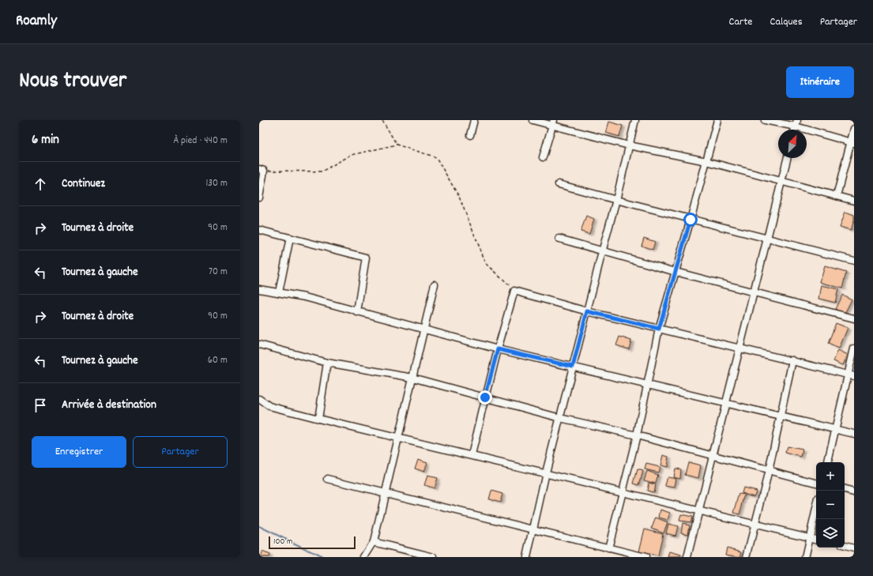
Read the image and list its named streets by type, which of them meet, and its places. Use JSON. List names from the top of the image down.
{
  "scale_bar": "100 m",
  "north": "top right",
  "page": {
    "header": "Roamly",
    "nav": ["Carte", "Calques", "Partager"],
    "title": "Nous trouver",
    "buttons": [
      "Itinéraire",
      ["Enregistrer", "Partager"]
    ],
    "heading": ["6 min", "À pied · 440 m"],
    "list": [
      ["Continuez", "130 m"],
      ["Tournez à droite", "90 m"],
      ["Tournez à gauche", "70 m"],
      ["Tournez à droite", "90 m"],
      ["Tournez à gauche", "60 m"],
      "Arrivée à destination"
    ],
    "map_buttons": ["+", "−"],
    "scale": "100 m"
  }
}
